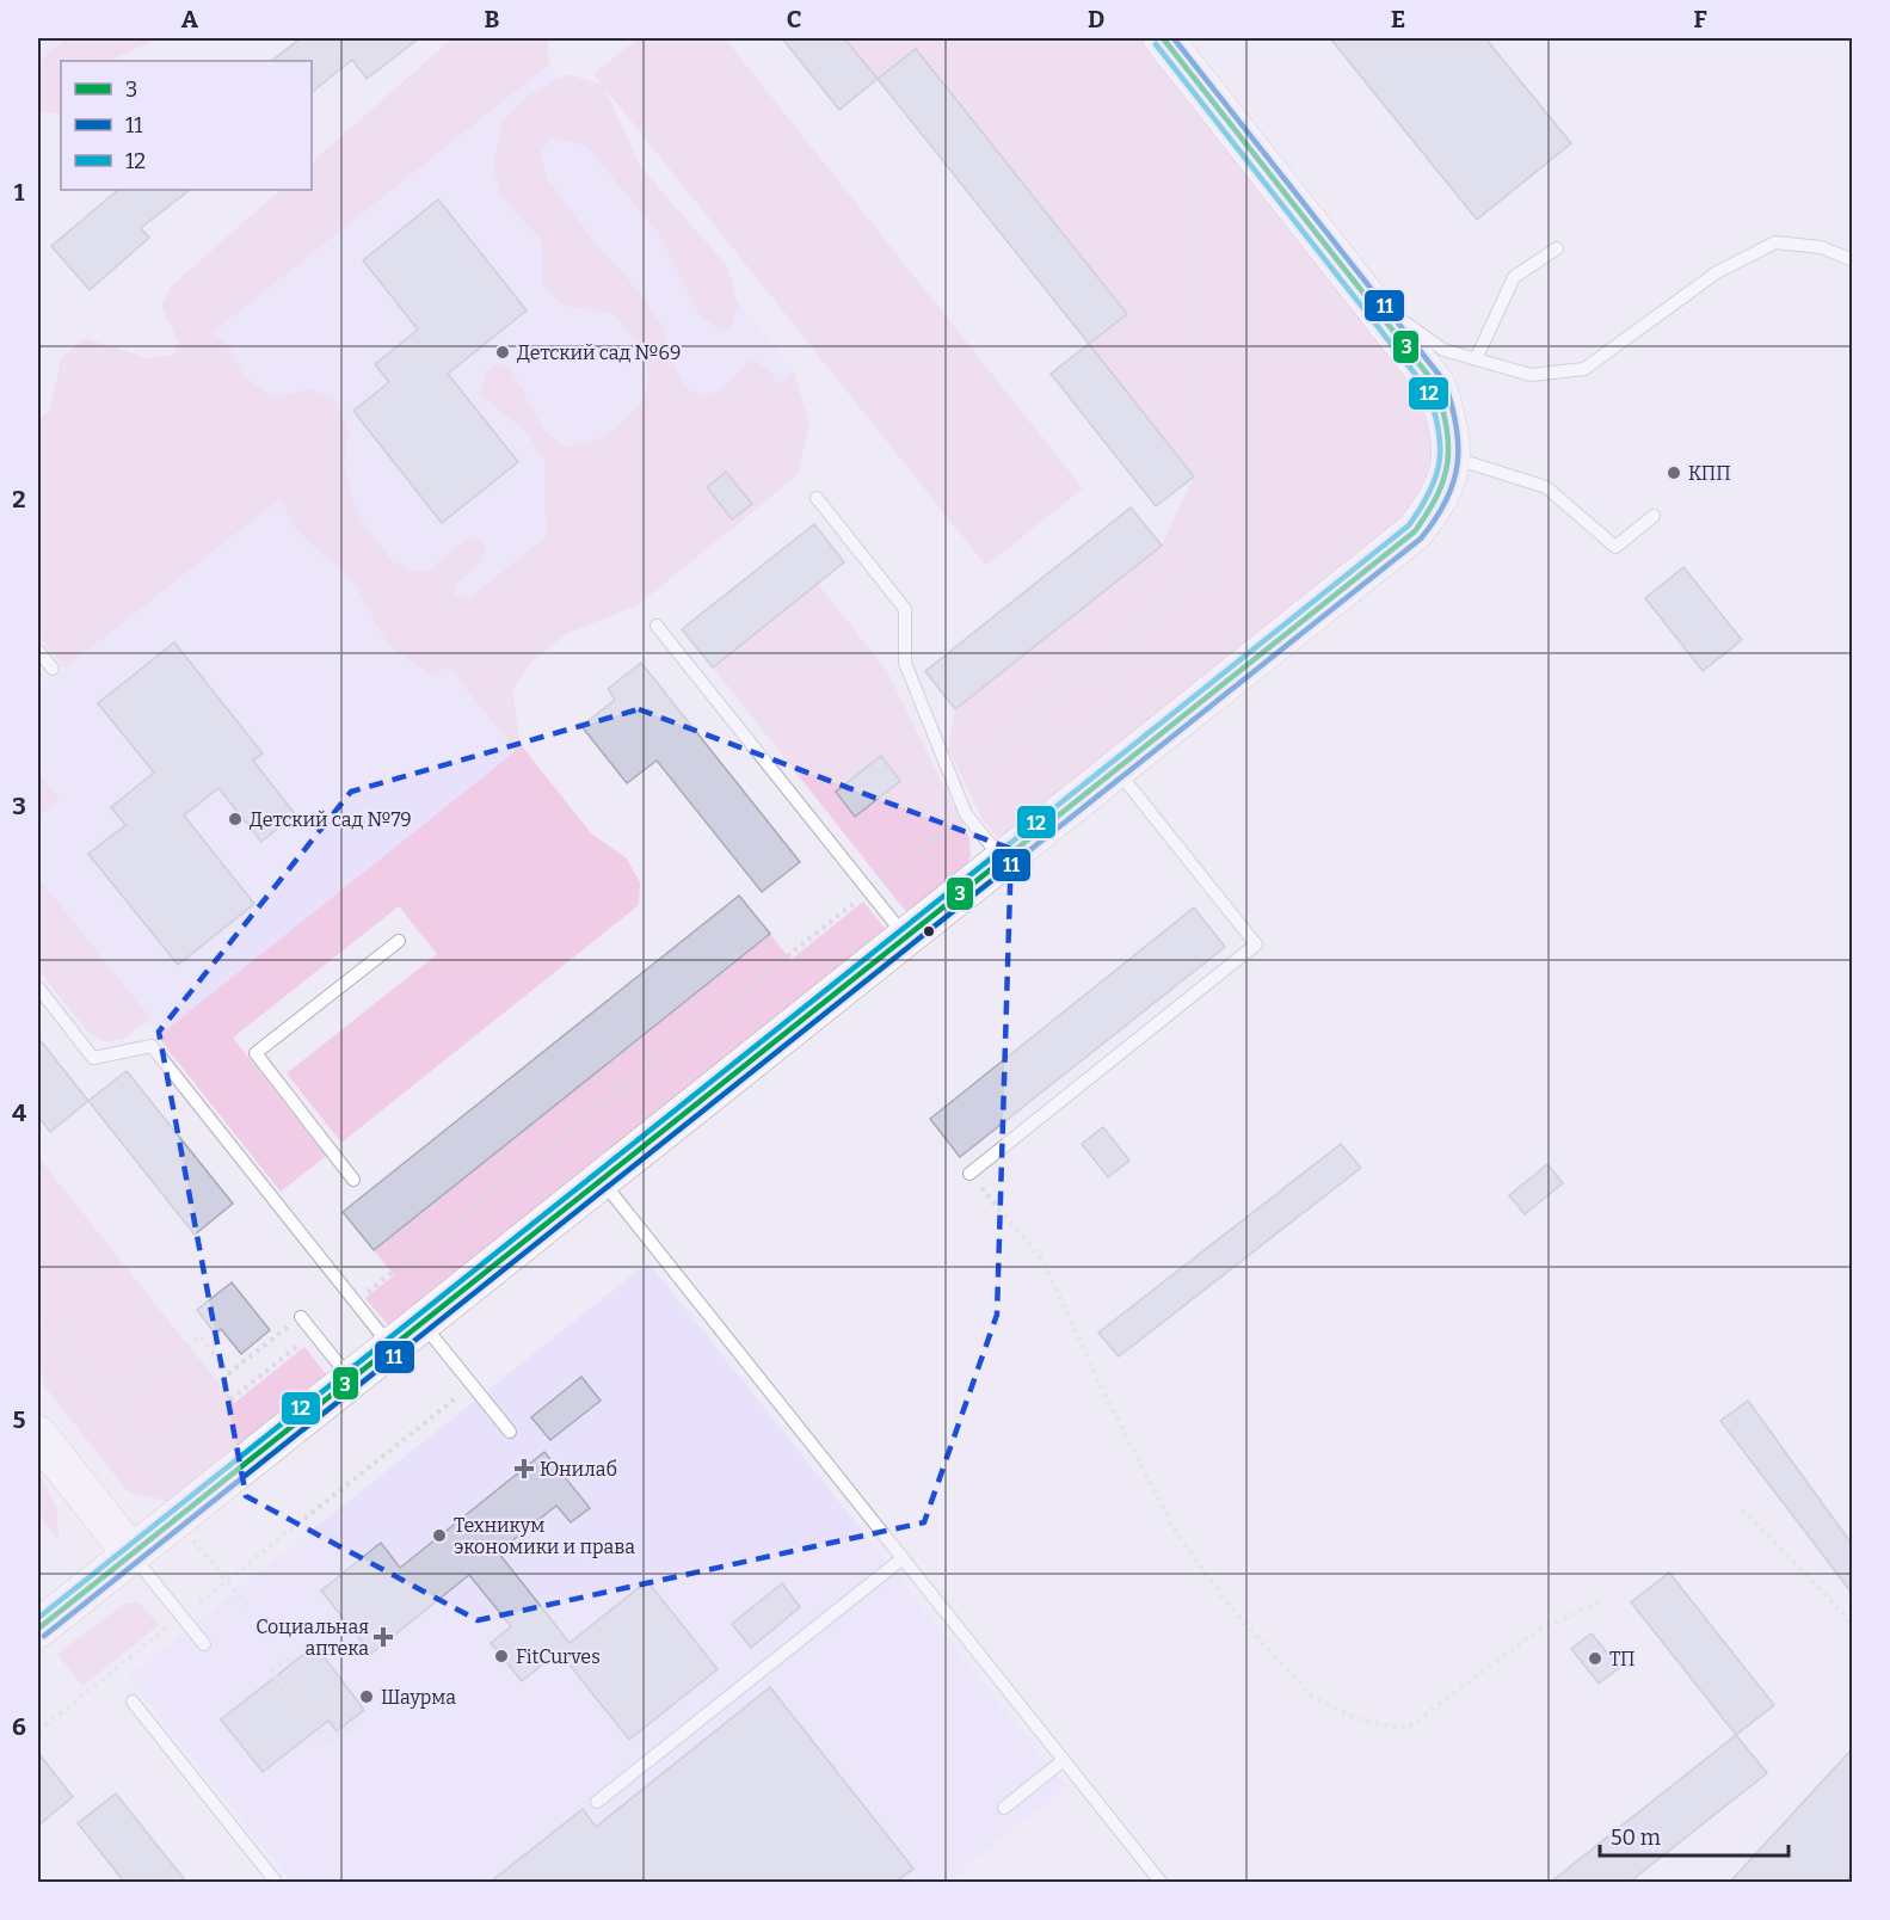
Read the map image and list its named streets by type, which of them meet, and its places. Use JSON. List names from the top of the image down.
{
  "places": {
    "other": [
      "Детский сад №69",
      "КПП",
      "Детский сад №79",
      "Техникум экономики и права",
      "FitCurves",
      "ТП",
      "Шаурма"
    ],
    "health": ["Юнилаб", "Социальная аптека"]
  },
  "lines": ["transit line 3", "transit line 11", "transit line 12"],
  "legend": ["3", "11", "12"],
  "scale_bar": "50 m",
  "grid": {
    "columns": [
      "A",
      "B",
      "C",
      "D",
      "E",
      "F"
    ],
    "rows": [
      "1",
      "2",
      "3",
      "4",
      "5",
      "6"
    ]
  }
}
